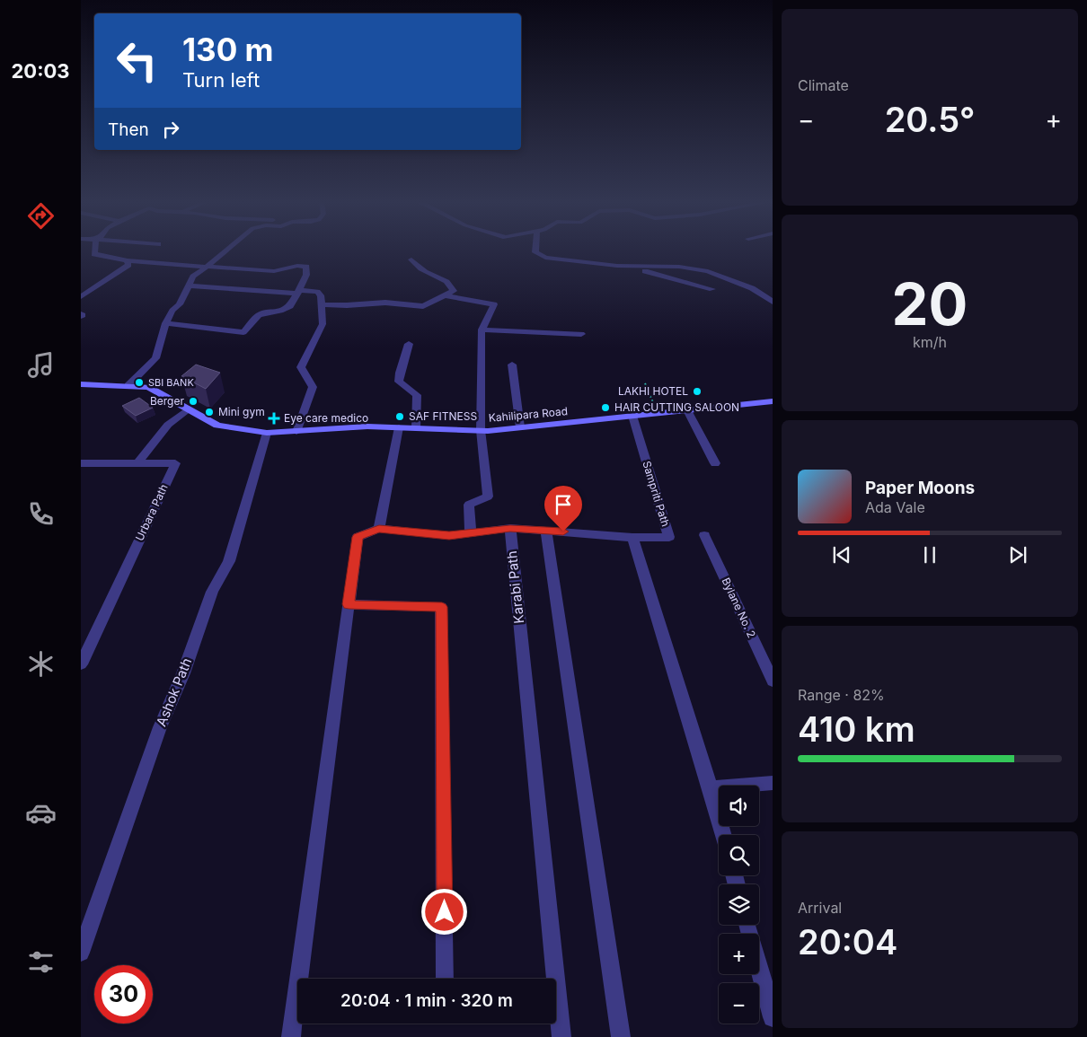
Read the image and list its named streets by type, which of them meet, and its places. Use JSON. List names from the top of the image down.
{
  "streets": {
    "main road": ["Kahilipara Road"],
    "street": [
      "Sampriti Path",
      "Urbara Path",
      "Karabi Path",
      "Bylane No. 2",
      "Ashok Path"
    ]
  },
  "crossings": [
    ["Kahilipara Road", "Sampriti Path"],
    ["Kahilipara Road", "Ashok Path"]
  ],
  "places": {
    "other": [
      "SBI BANK",
      "LAKHI HOTEL",
      "Berger",
      "HAIR CUTTING SALOON",
      "Mini gym",
      "SAF FITNESS"
    ],
    "health": ["Eye care medico"]
  },
  "page": {
    "tabs": "20:03",
    "tile": [
      "Climate",
      ["20", "km/h"],
      ["Range · 82%", "410 km"],
      ["Arrival", "20:04"]
    ],
    "turn": ["130 m", "Turn left"],
    "heat": ["−", "20.5°", "+"],
    "then": "Then",
    "song": ["Paper Moons", "Ada Vale"],
    "map_buttons": ["+", "−"],
    "limit": "30",
    "trip": "20:04 · 1 min · 320 m"
  }
}
